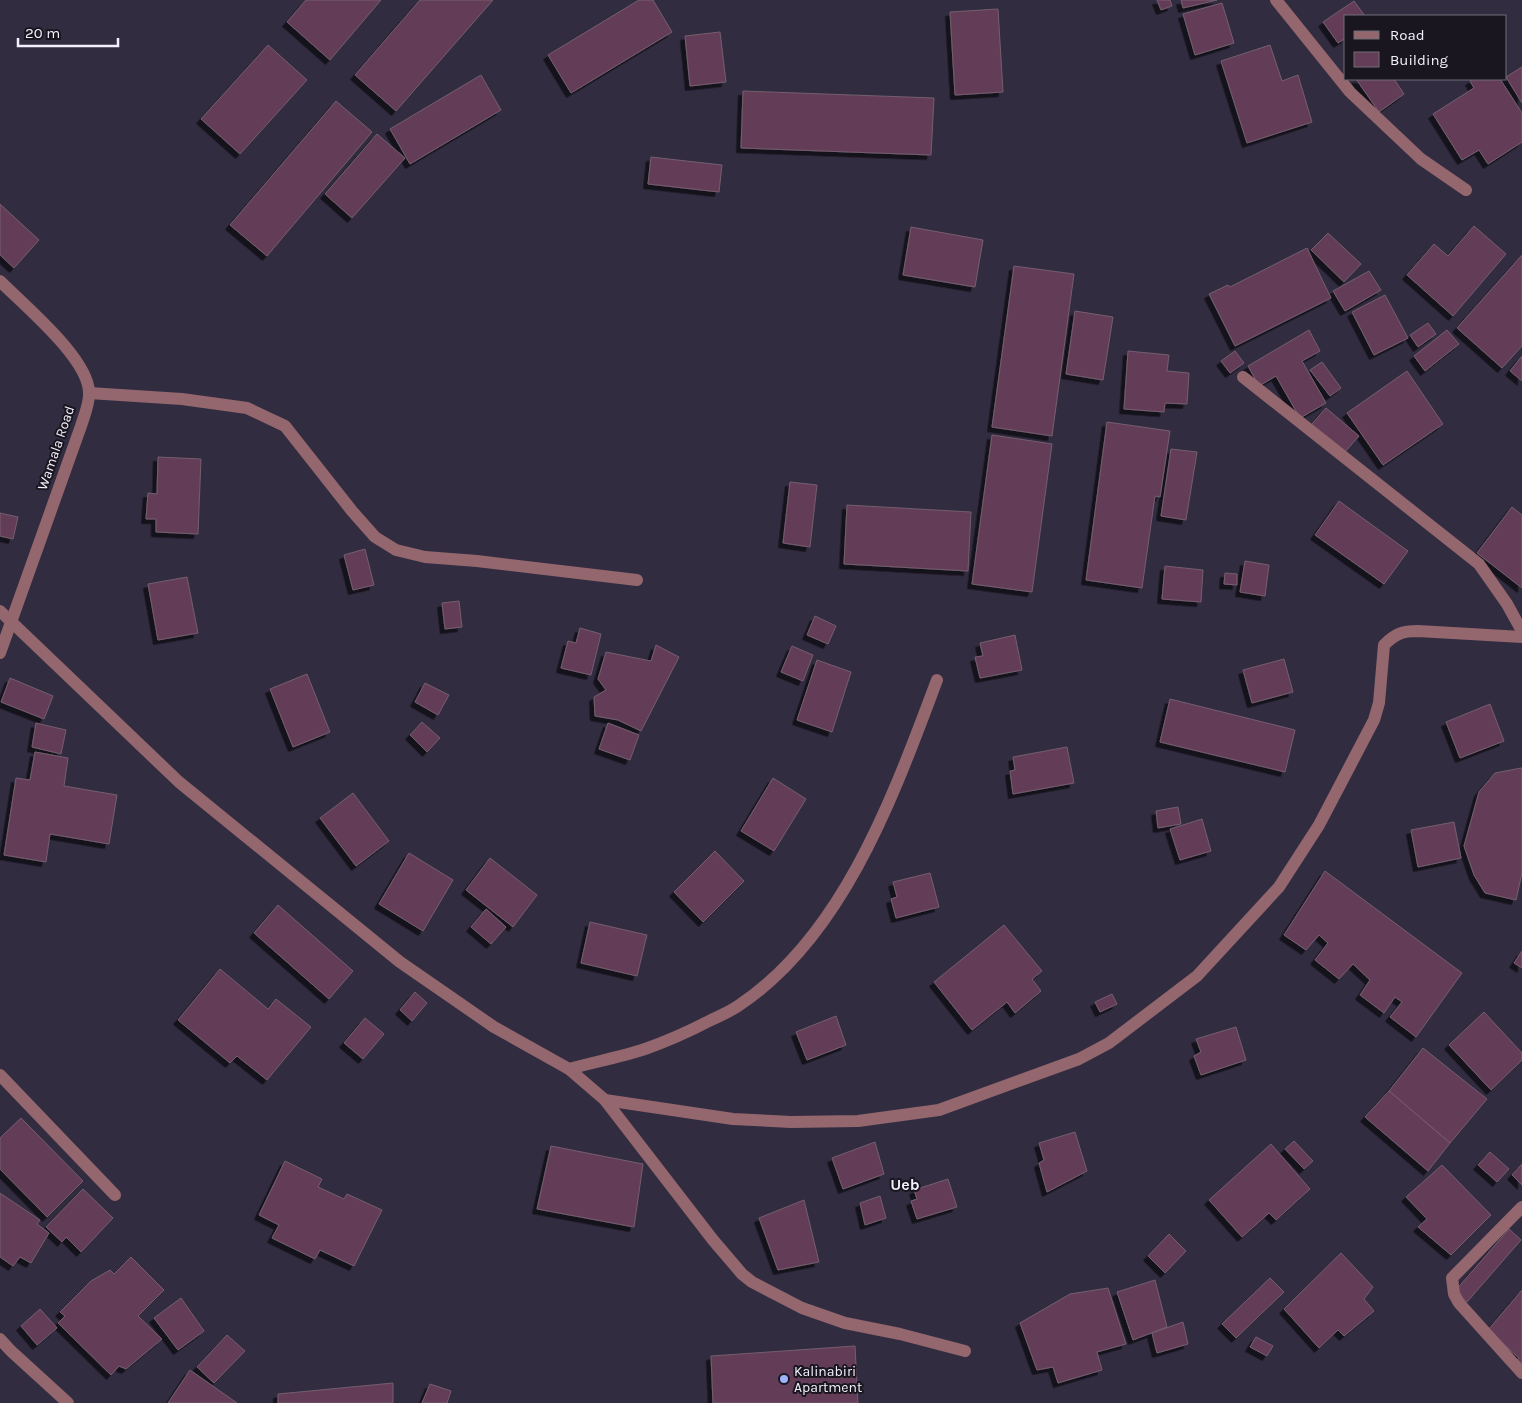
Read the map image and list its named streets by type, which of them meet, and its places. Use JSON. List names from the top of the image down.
{
  "streets": {
    "street": ["Wamala Road"]
  },
  "districts": ["Ueb"],
  "places": ["Kalinabiri Apartment"],
  "legend": ["Road", "Building"],
  "scale_bar": "20 m"
}
